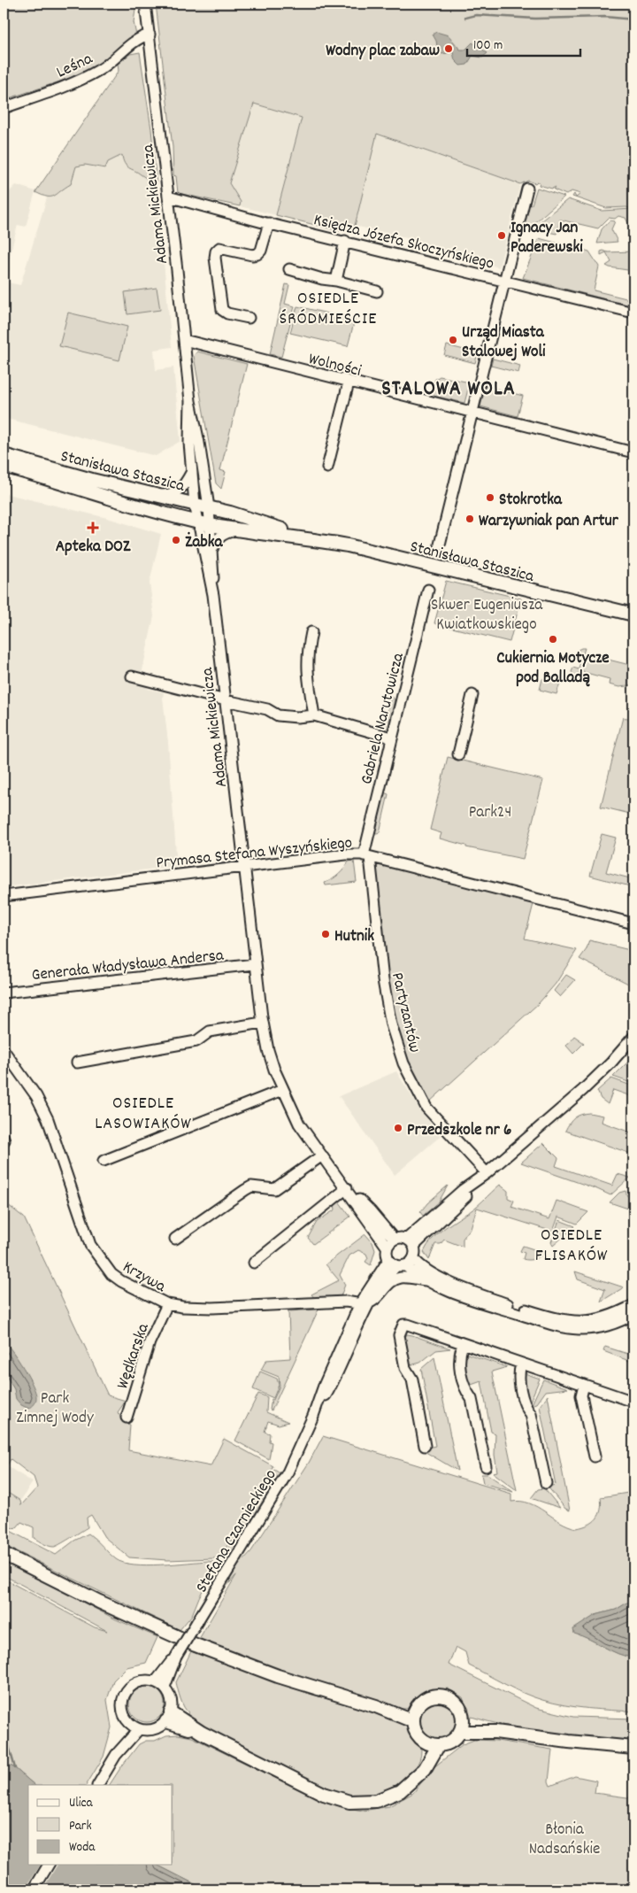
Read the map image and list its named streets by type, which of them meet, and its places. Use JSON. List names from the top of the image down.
{
  "streets": {
    "main road": ["Stanisława Staszica"],
    "street": [
      "Leśna",
      "Adama Mickiewicza",
      "Księdza Józefa Skoczyńskiego",
      "Wolności",
      "Gabriela Narutowicza",
      "Prymasa Stefana Wyszyńskiego",
      "Generała Władysława Andersa",
      "Partyzantów",
      "Krzywa",
      "Wędkarska",
      "Stefana Czarnieckiego"
    ]
  },
  "crossings": [
    ["Leśna", "Adama Mickiewicza"],
    ["Adama Mickiewicza", "Księdza Józefa Skoczyńskiego"],
    ["Adama Mickiewicza", "Wolności"],
    ["Adama Mickiewicza", "Stanisława Staszica"],
    ["Adama Mickiewicza", "Prymasa Stefana Wyszyńskiego"],
    ["Adama Mickiewicza", "Generała Władysława Andersa"],
    ["Adama Mickiewicza", "Stefana Czarnieckiego"],
    ["Gabriela Narutowicza", "Prymasa Stefana Wyszyńskiego"],
    ["Gabriela Narutowicza", "Partyzantów"],
    ["Prymasa Stefana Wyszyńskiego", "Partyzantów"],
    ["Krzywa", "Wędkarska"],
    ["Krzywa", "Stefana Czarnieckiego"]
  ],
  "districts": [
    "OSIEDLE ŚRÓDMIEŚCIE",
    "STALOWA WOLA",
    "OSIEDLE LASOWIAKÓW",
    "OSIEDLE FLISAKÓW"
  ],
  "parks": [
    "Skwer Eugeniusza Kwiatkowskiego",
    "Park24",
    "Park Zimnej Wody",
    "Błonia Nadsańskie"
  ],
  "places": {
    "other": [
      "Wodny plac zabaw",
      "Ignacy Jan Paderewski",
      "Urząd Miasta Stalowej Woli",
      "Stokrotka",
      "Warzywniak pan Artur",
      "Żabka",
      "Cukiernia Motycze pod Balladą",
      "Hutnik",
      "Przedszkole nr 6"
    ],
    "health": ["Apteka DOZ"]
  },
  "legend": ["Ulica", "Park", "Woda"],
  "scale_bar": "100 m"
}
